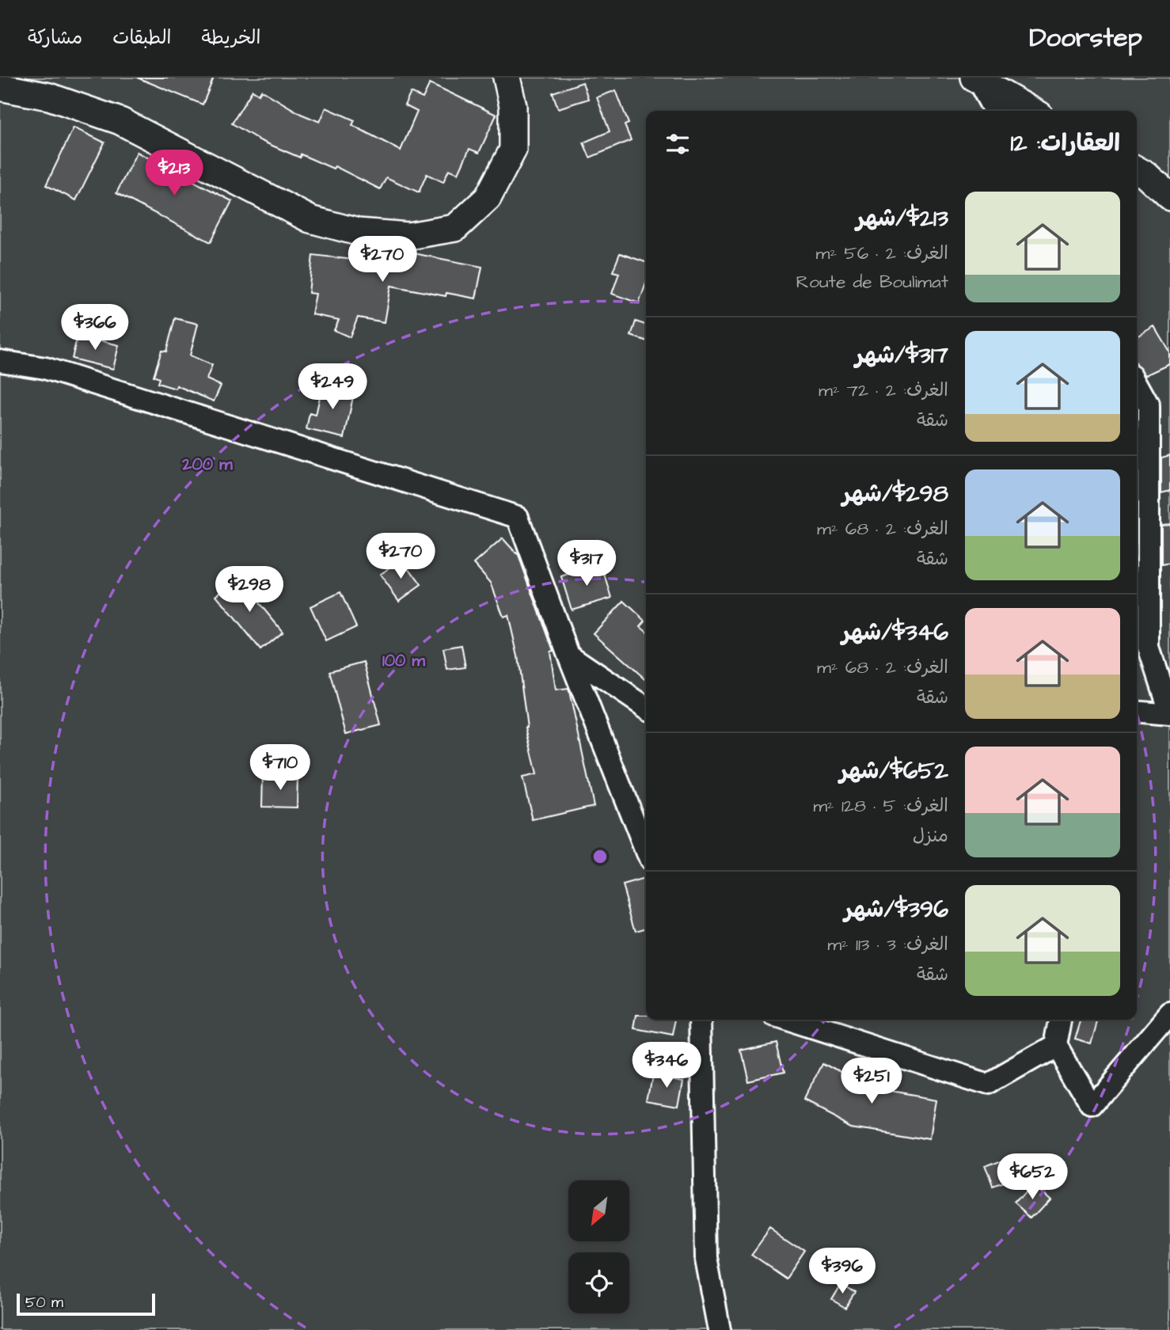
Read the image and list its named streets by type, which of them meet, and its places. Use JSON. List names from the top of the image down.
{
  "scale_bar": "50 m",
  "north": "bottom left",
  "page": {
    "header": "Doorstep",
    "nav": ["الخريطة", "الطبقات", "مشاركة"],
    "heading": "العقارات: 12",
    "price": [
      "$213",
      "$270",
      "$366",
      "$249",
      "$270",
      "$317",
      "$298",
      "$710",
      "$346",
      "$251",
      "$652",
      "$396"
    ],
    "list": [
      {
        "name": "$213/شهر",
        "note": "الغرف: 2 · 56 m² · Route de Boulimat"
      },
      {
        "name": "$317/شهر",
        "note": "الغرف: 2 · 72 m² · شقة"
      },
      {
        "name": "$298/شهر",
        "note": "الغرف: 2 · 68 m² · شقة"
      },
      {
        "name": "$346/شهر",
        "note": "الغرف: 2 · 68 m² · شقة"
      },
      {
        "name": "$652/شهر",
        "note": "الغرف: 5 · 128 m² · منزل"
      },
      {
        "name": "$396/شهر",
        "note": "الغرف: 3 · 113 m² · شقة"
      }
    ],
    "scale": "50 m"
  },
  "rings": ["200 m", "100 m"]
}
